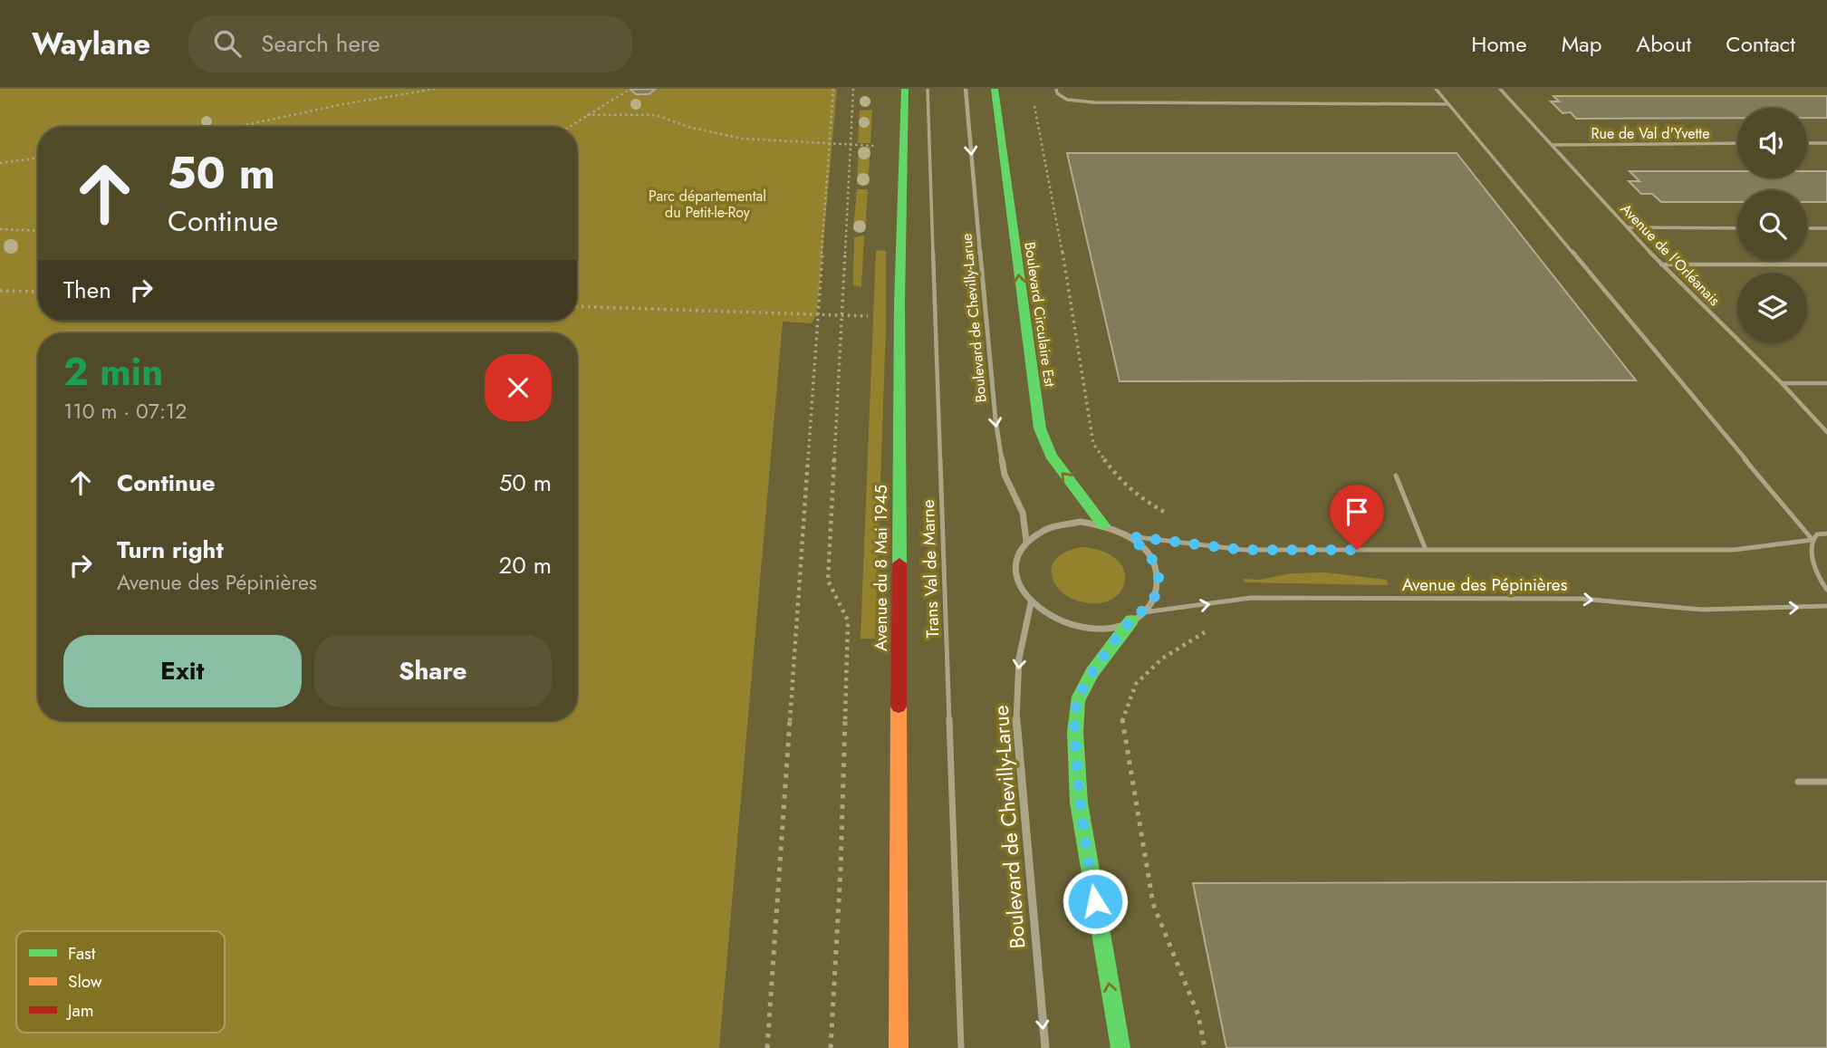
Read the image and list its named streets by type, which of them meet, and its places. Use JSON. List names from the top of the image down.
{
  "streets": {
    "main road": ["Boulevard Circulaire Est", "Avenue du 8 Mai 1945"],
    "street": ["Boulevard de Chevilly-Larue"],
    "lane": [
      "Rue de Val d'Yvette",
      "Avenue de l'Orléanais",
      "Trans Val de Marne",
      "Avenue des Pépinières"
    ]
  },
  "crossings": [
    ["Rue de Val d'Yvette", "Avenue de l'Orléanais"],
    ["Boulevard Circulaire Est", "Boulevard de Chevilly-Larue"],
    ["Boulevard Circulaire Est", "Avenue des Pépinières"],
    ["Boulevard de Chevilly-Larue", "Avenue des Pépinières"]
  ],
  "one_way": ["Boulevard Circulaire Est", "Boulevard de Chevilly-Larue", "Avenue des Pépinières"],
  "parks": ["Parc départemental du Petit-le-Roy"],
  "legend": ["Fast", "Slow", "Jam"],
  "page": {
    "header": "Waylane",
    "search": "Search here",
    "nav": [
      "Home",
      "Map",
      "About",
      "Contact"
    ],
    "turn": ["50 m", "Continue"],
    "then": "Then",
    "heading": ["2 min", "110 m · 07:12"],
    "list": [
      {
        "name": "Continue",
        "value": "50 m"
      },
      {
        "name": "Turn right",
        "note": "Avenue des Pépinières",
        "value": "20 m"
      }
    ],
    "buttons": ["Exit", "Share"]
  }
}
